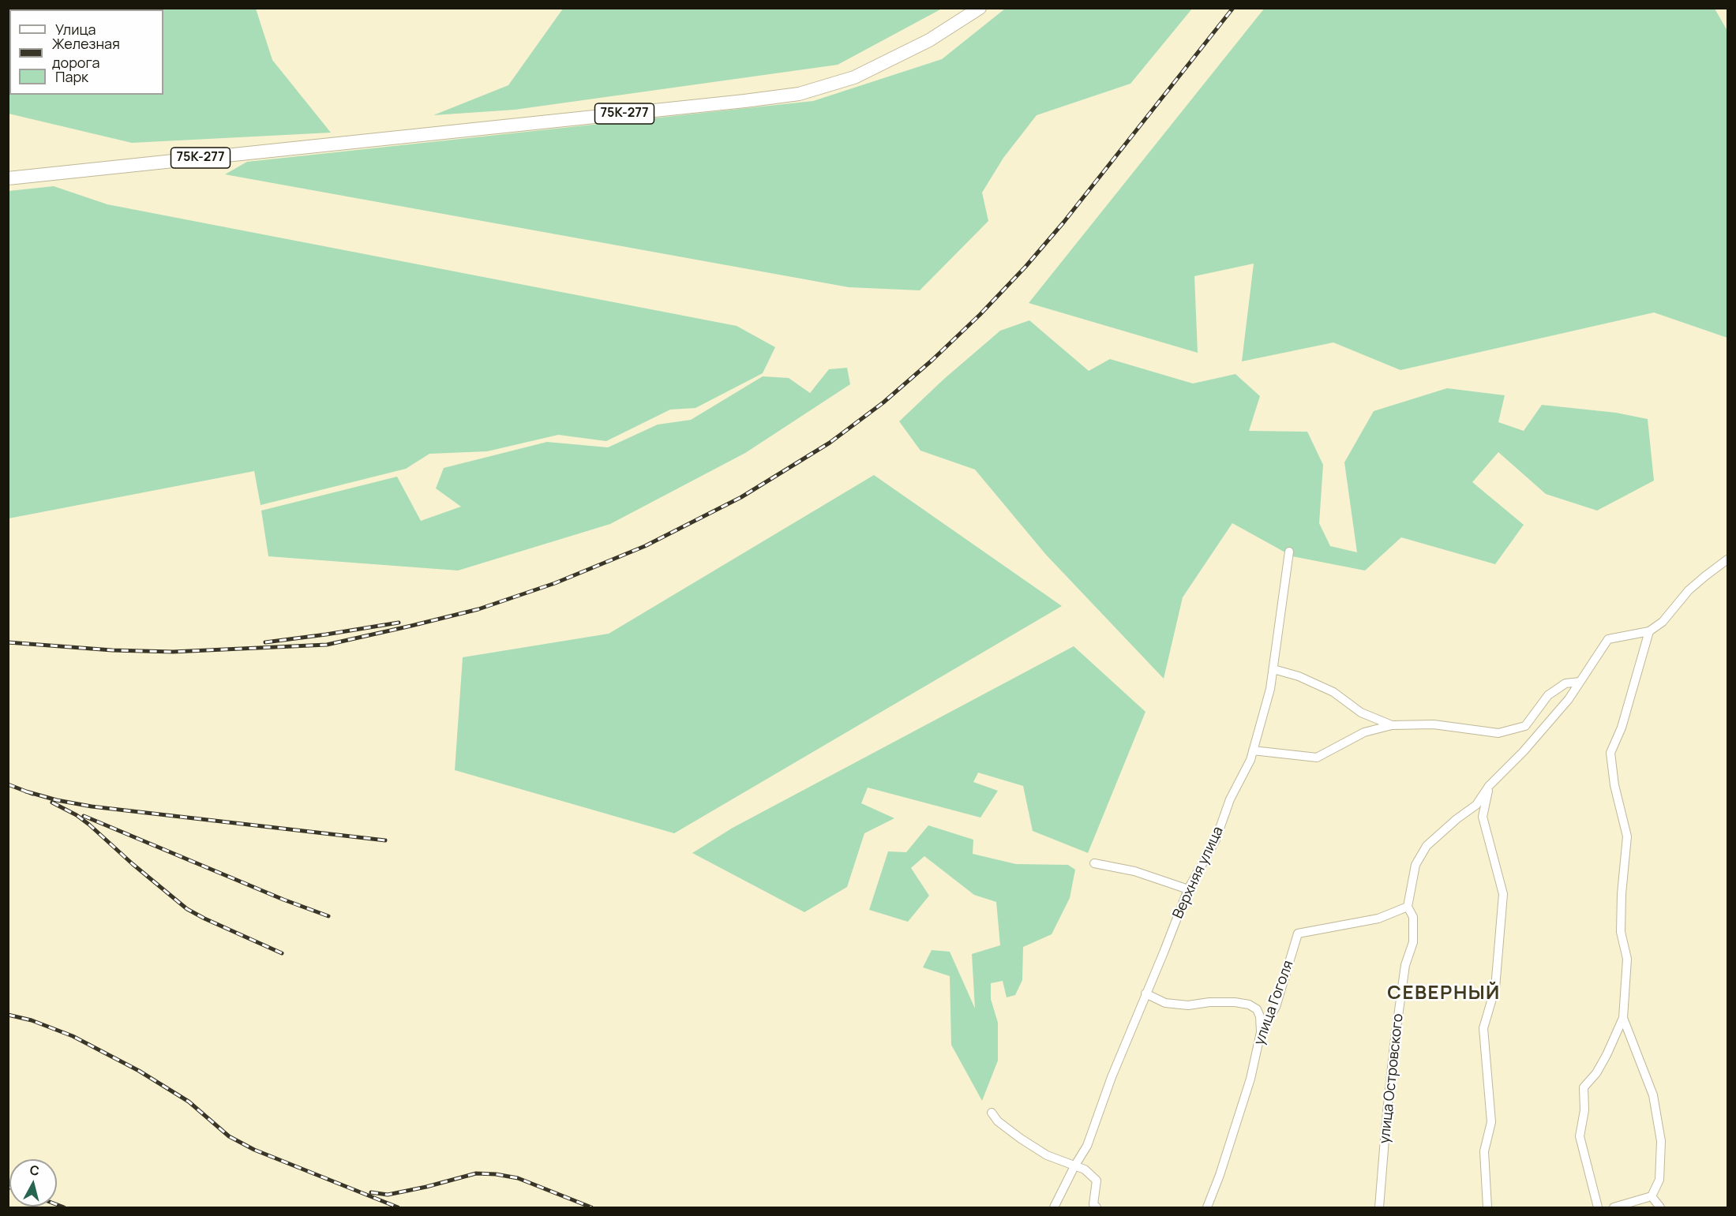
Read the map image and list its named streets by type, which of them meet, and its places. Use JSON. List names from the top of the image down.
{
  "streets": {
    "main road": ["75К-277"],
    "street": ["Верхняя улица", "улица Гоголя", "улица Островского"]
  },
  "crossings": [
    ["улица Гоголя", "улица Островского"]
  ],
  "districts": ["СЕВЕРНЫЙ"],
  "legend": ["Улица", "Железная дорога", "Парк"],
  "north": "top"
}
